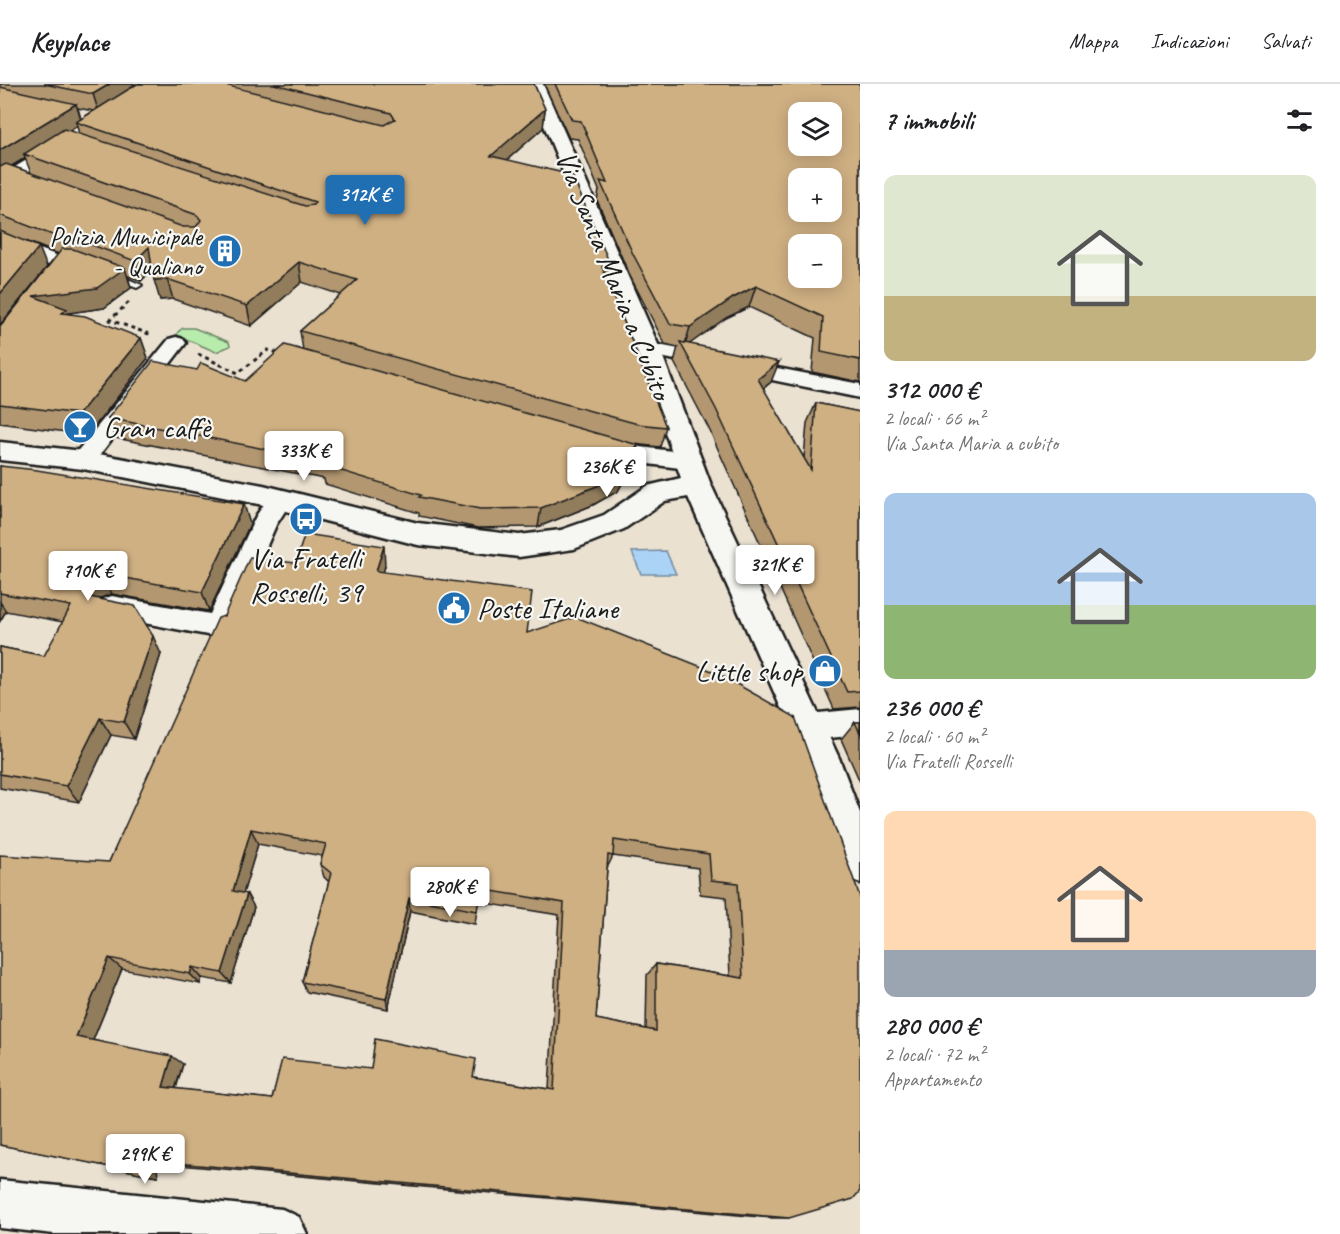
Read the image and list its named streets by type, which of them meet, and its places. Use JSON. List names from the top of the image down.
{
  "streets": {
    "main road": ["Via Santa Maria a Cubito"]
  },
  "places": {
    "building": ["Polizia Municipale - Qualiano"],
    "bar": ["Gran caffè"],
    "bus stop": ["Via Fratelli Rosselli, 39"],
    "public building": ["Poste Italiane"],
    "shop": ["Little shop"]
  },
  "page": {
    "header": "Keyplace",
    "nav": ["Mappa", "Indicazioni", "Salvati"],
    "heading": "7 immobili",
    "map_buttons": ["+", "−"],
    "list": [
      {
        "name": "312 000 €",
        "note": "2 locali · 66 m² · Via Santa Maria a cubito"
      },
      {
        "name": "236 000 €",
        "note": "2 locali · 60 m² · Via Fratelli Rosselli"
      },
      {
        "name": "280 000 €",
        "note": "2 locali · 72 m² · Appartamento"
      }
    ],
    "price": [
      "312K €",
      "333K €",
      "236K €",
      "321K €",
      "710K €",
      "280K €",
      "299K €"
    ]
  }
}
